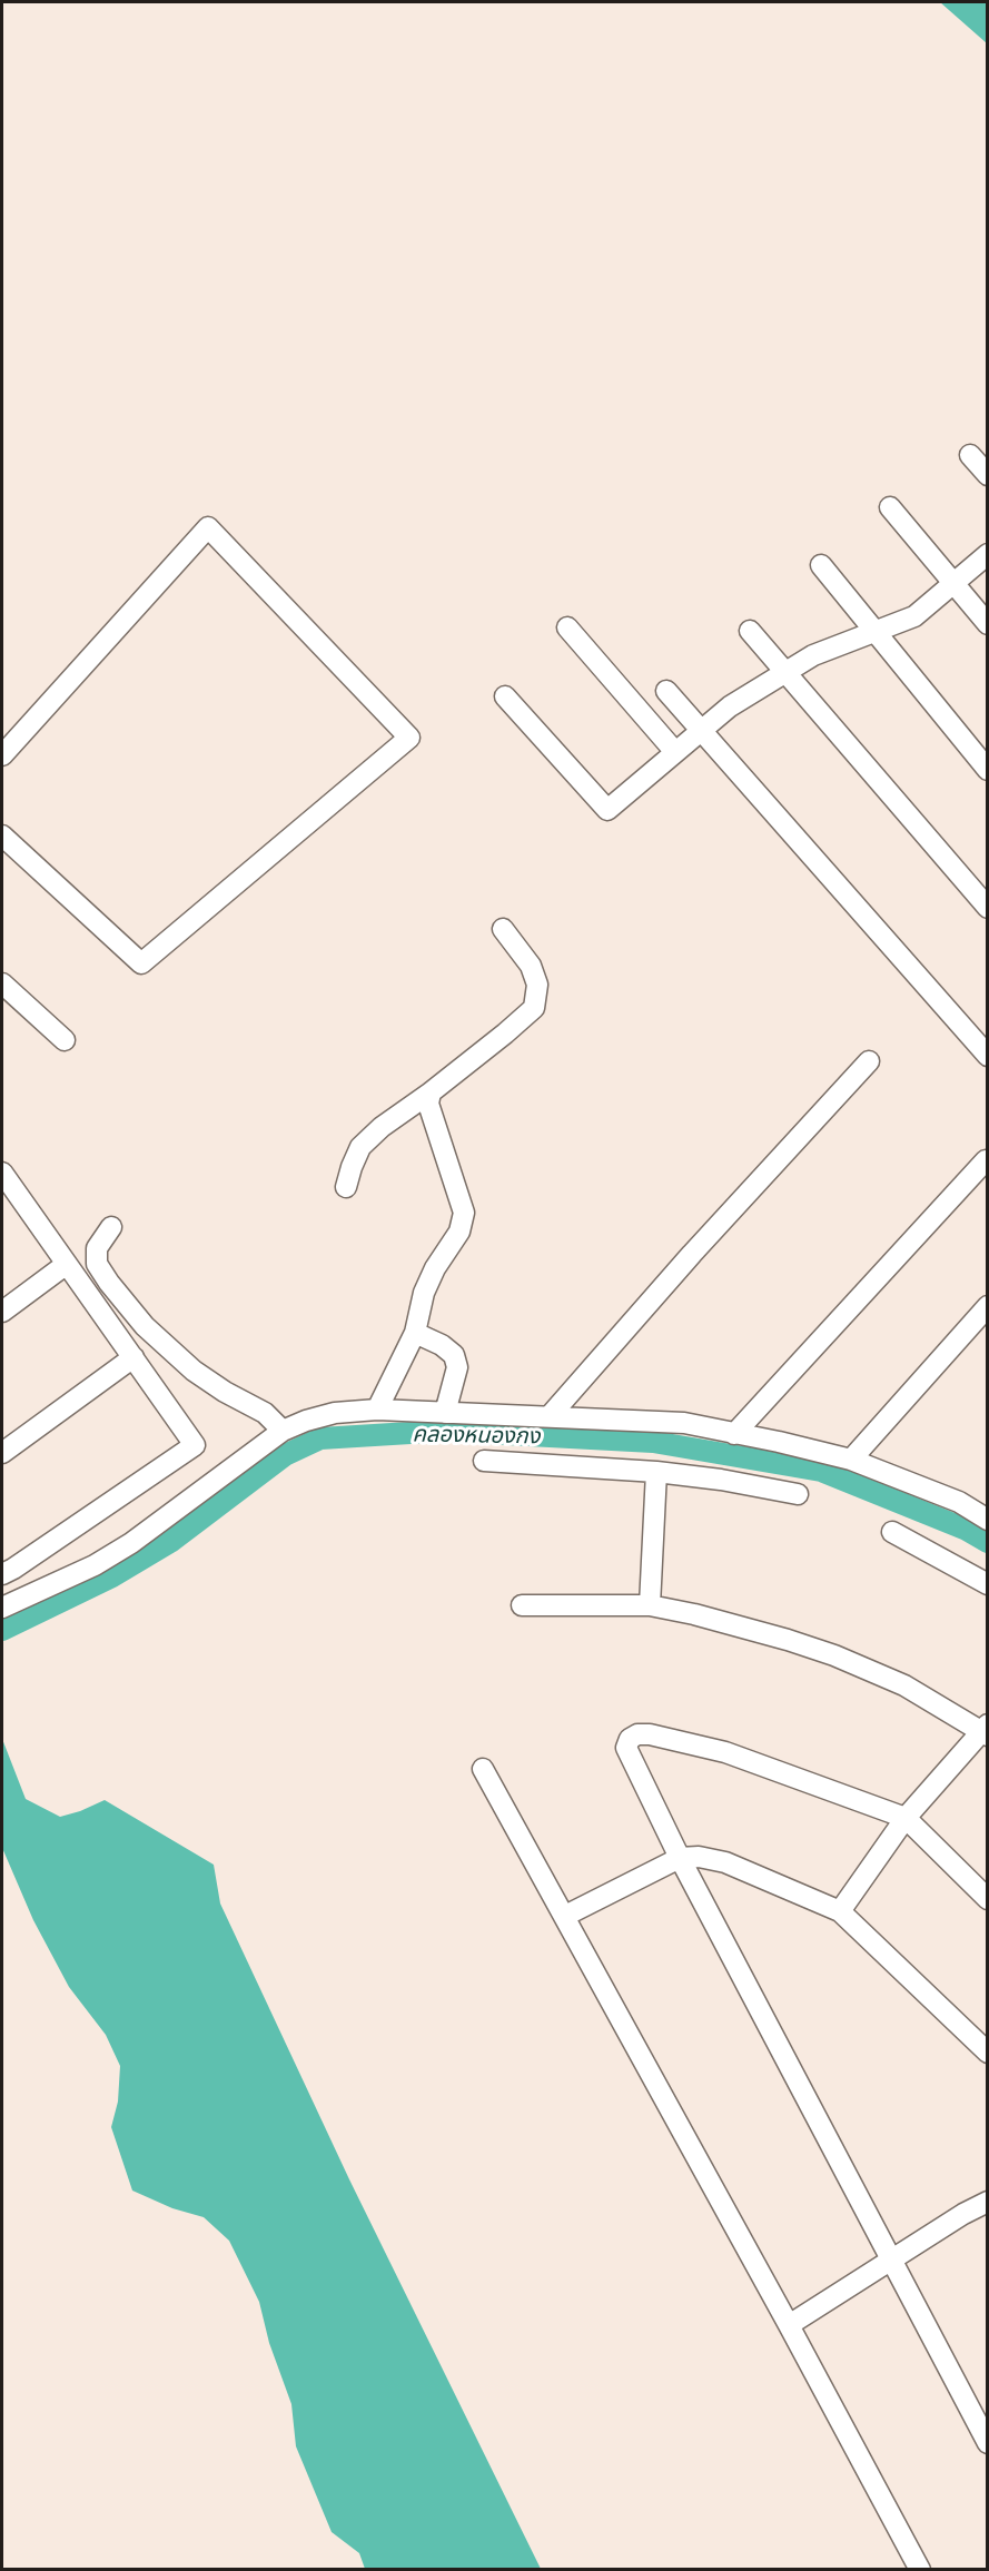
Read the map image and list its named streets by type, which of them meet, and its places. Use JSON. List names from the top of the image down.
{
  "water": ["คลองหนองกง"]
}
